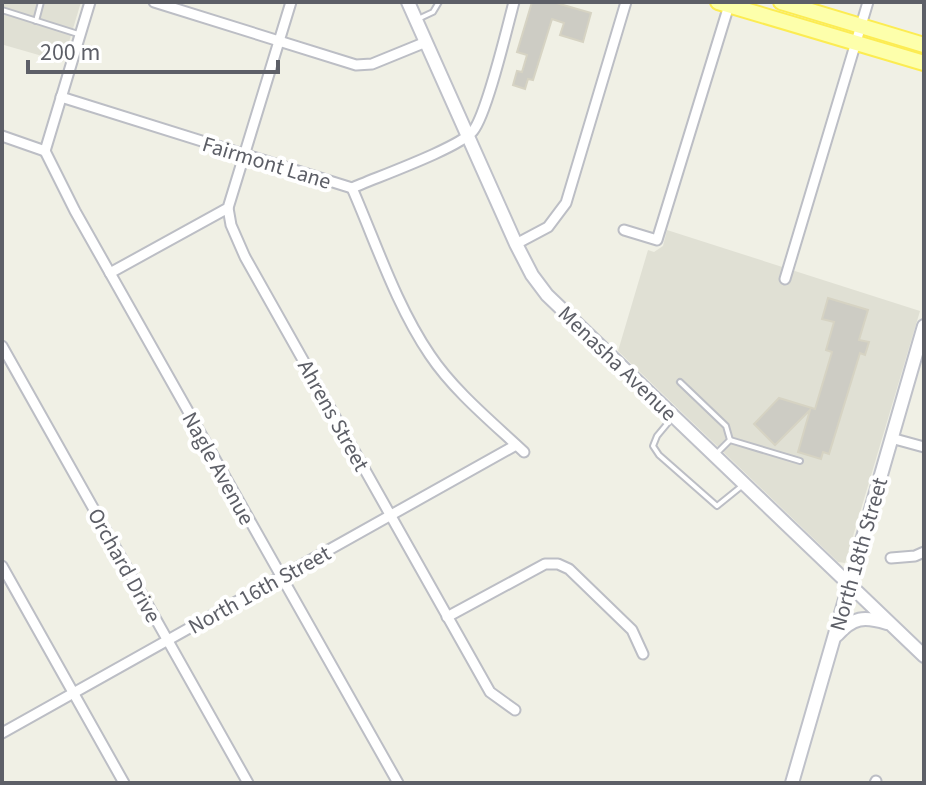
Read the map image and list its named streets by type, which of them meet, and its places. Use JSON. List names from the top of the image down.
{
  "streets": {
    "street": [
      "Fairmont Lane",
      "Menasha Avenue",
      "Ahrens Street",
      "Nagle Avenue",
      "North 18th Street",
      "Orchard Drive",
      "North 16th Street"
    ]
  },
  "crossings": [
    ["Fairmont Lane", "Menasha Avenue"],
    ["Fairmont Lane", "North 16th Street"],
    ["Menasha Avenue", "North 18th Street"],
    ["Ahrens Street", "North 16th Street"],
    ["Nagle Avenue", "North 16th Street"],
    ["Orchard Drive", "North 16th Street"]
  ],
  "scale_bar": "200 m"
}
